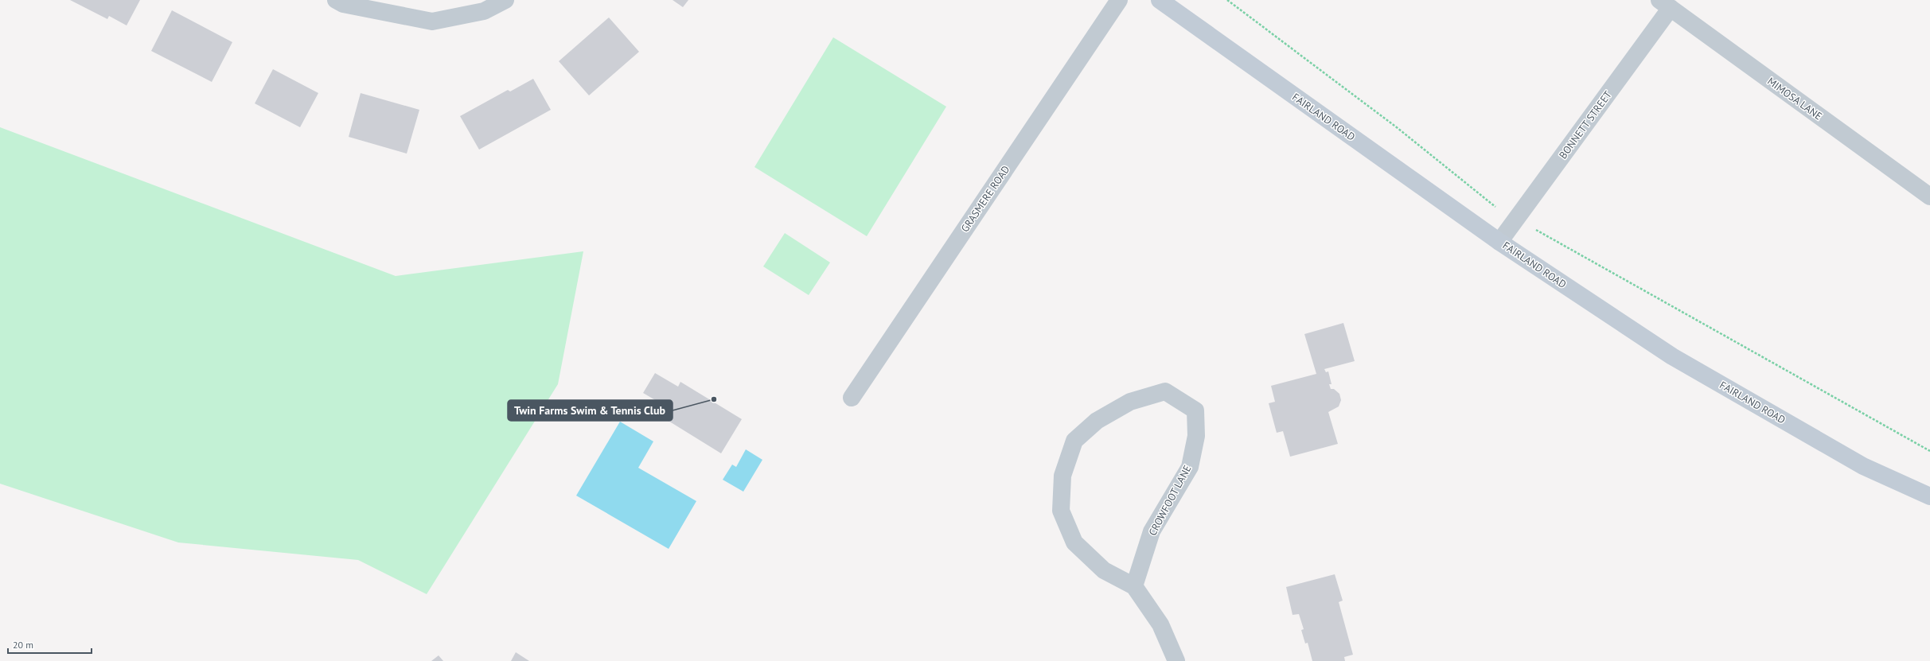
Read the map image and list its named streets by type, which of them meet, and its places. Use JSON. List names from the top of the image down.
{
  "streets": {
    "main road": ["FAIRLAND ROAD"],
    "street": [
      "MIMOSA LANE",
      "BONNETT STREET",
      "GRASMERE ROAD",
      "CROWFOOT LANE"
    ]
  },
  "crossings": [
    ["MIMOSA LANE", "BONNETT STREET"],
    ["FAIRLAND ROAD", "BONNETT STREET"]
  ],
  "places": ["Twin Farms Swim & Tennis Club"],
  "scale_bar": "20 m"
}
